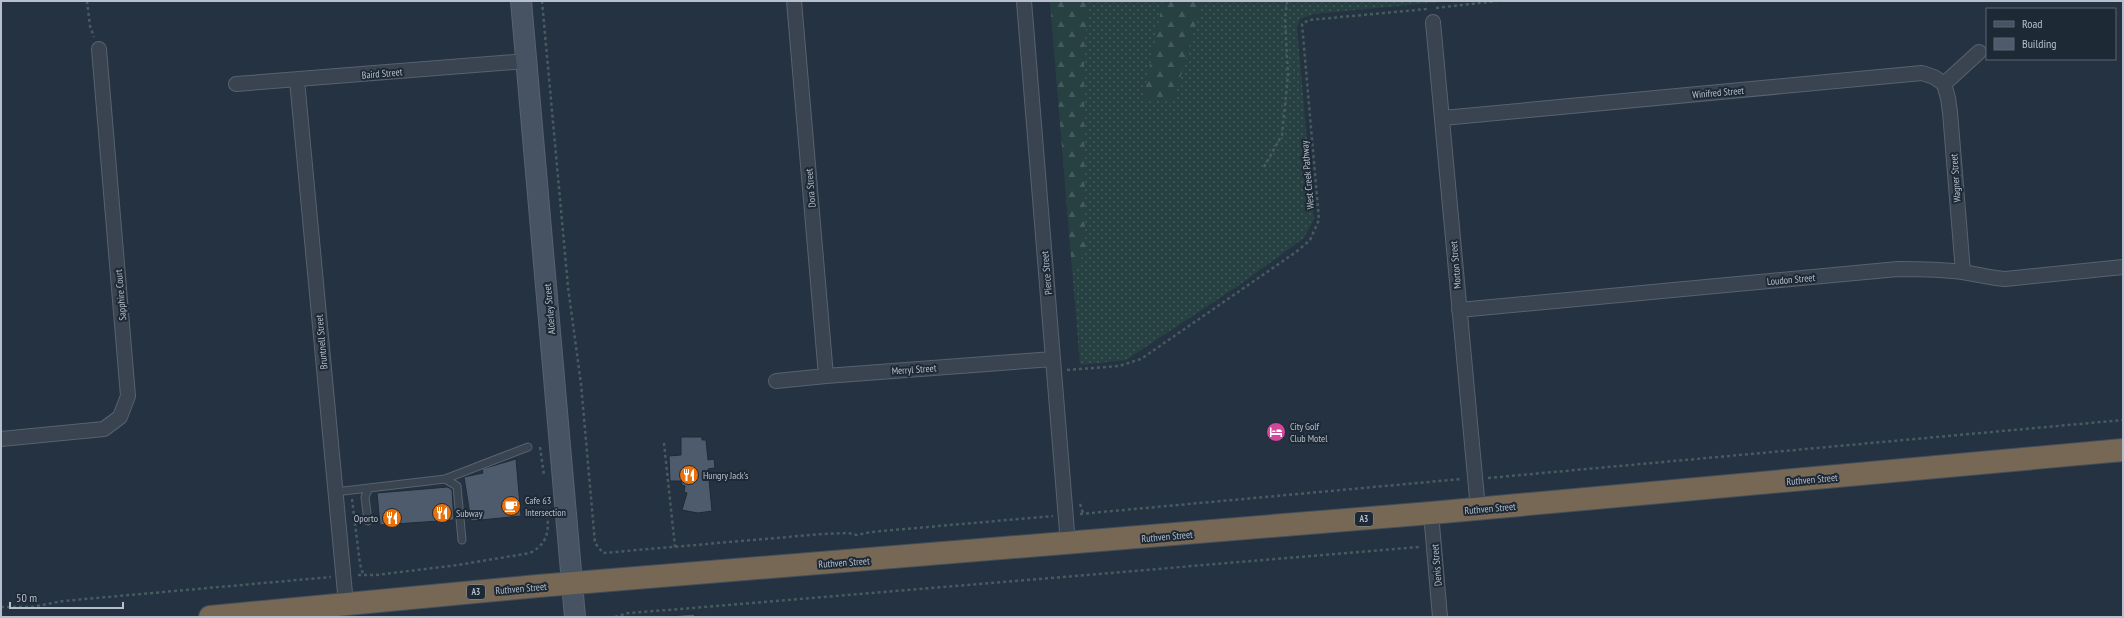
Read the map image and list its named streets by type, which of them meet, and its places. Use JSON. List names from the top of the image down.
{
  "streets": {
    "highway": ["Ruthven Street", "A3"],
    "street": [
      "Baird Street",
      "Winifred Street",
      "Wagner Street",
      "Dora Street",
      "Morton Street",
      "Pierce Street",
      "Loudon Street",
      "Sapphire Court",
      "Alderley Street",
      "Bruntnell Street",
      "Merryl Street",
      "Denis Street"
    ],
    "path": ["West Creek Pathway"]
  },
  "crossings": [
    ["Baird Street", "Alderley Street"],
    ["Baird Street", "Bruntnell Street"],
    ["Winifred Street", "Wagner Street"],
    ["Winifred Street", "Morton Street"],
    ["Wagner Street", "Loudon Street"],
    ["Dora Street", "Merryl Street"],
    ["Morton Street", "Loudon Street"],
    ["Morton Street", "Ruthven Street"],
    ["Pierce Street", "Merryl Street"],
    ["Pierce Street", "Ruthven Street"],
    ["Alderley Street", "Ruthven Street"],
    ["Bruntnell Street", "Ruthven Street"],
    ["Ruthven Street", "Denis Street"]
  ],
  "places": {
    "hotel": ["City Golf Club Motel"],
    "restaurant": ["Hungry Jack's", "Subway", "Oporto"],
    "cafe": ["Cafe 63 Intersection"]
  },
  "legend": ["Road", "Building"],
  "scale_bar": "50 m"
}
